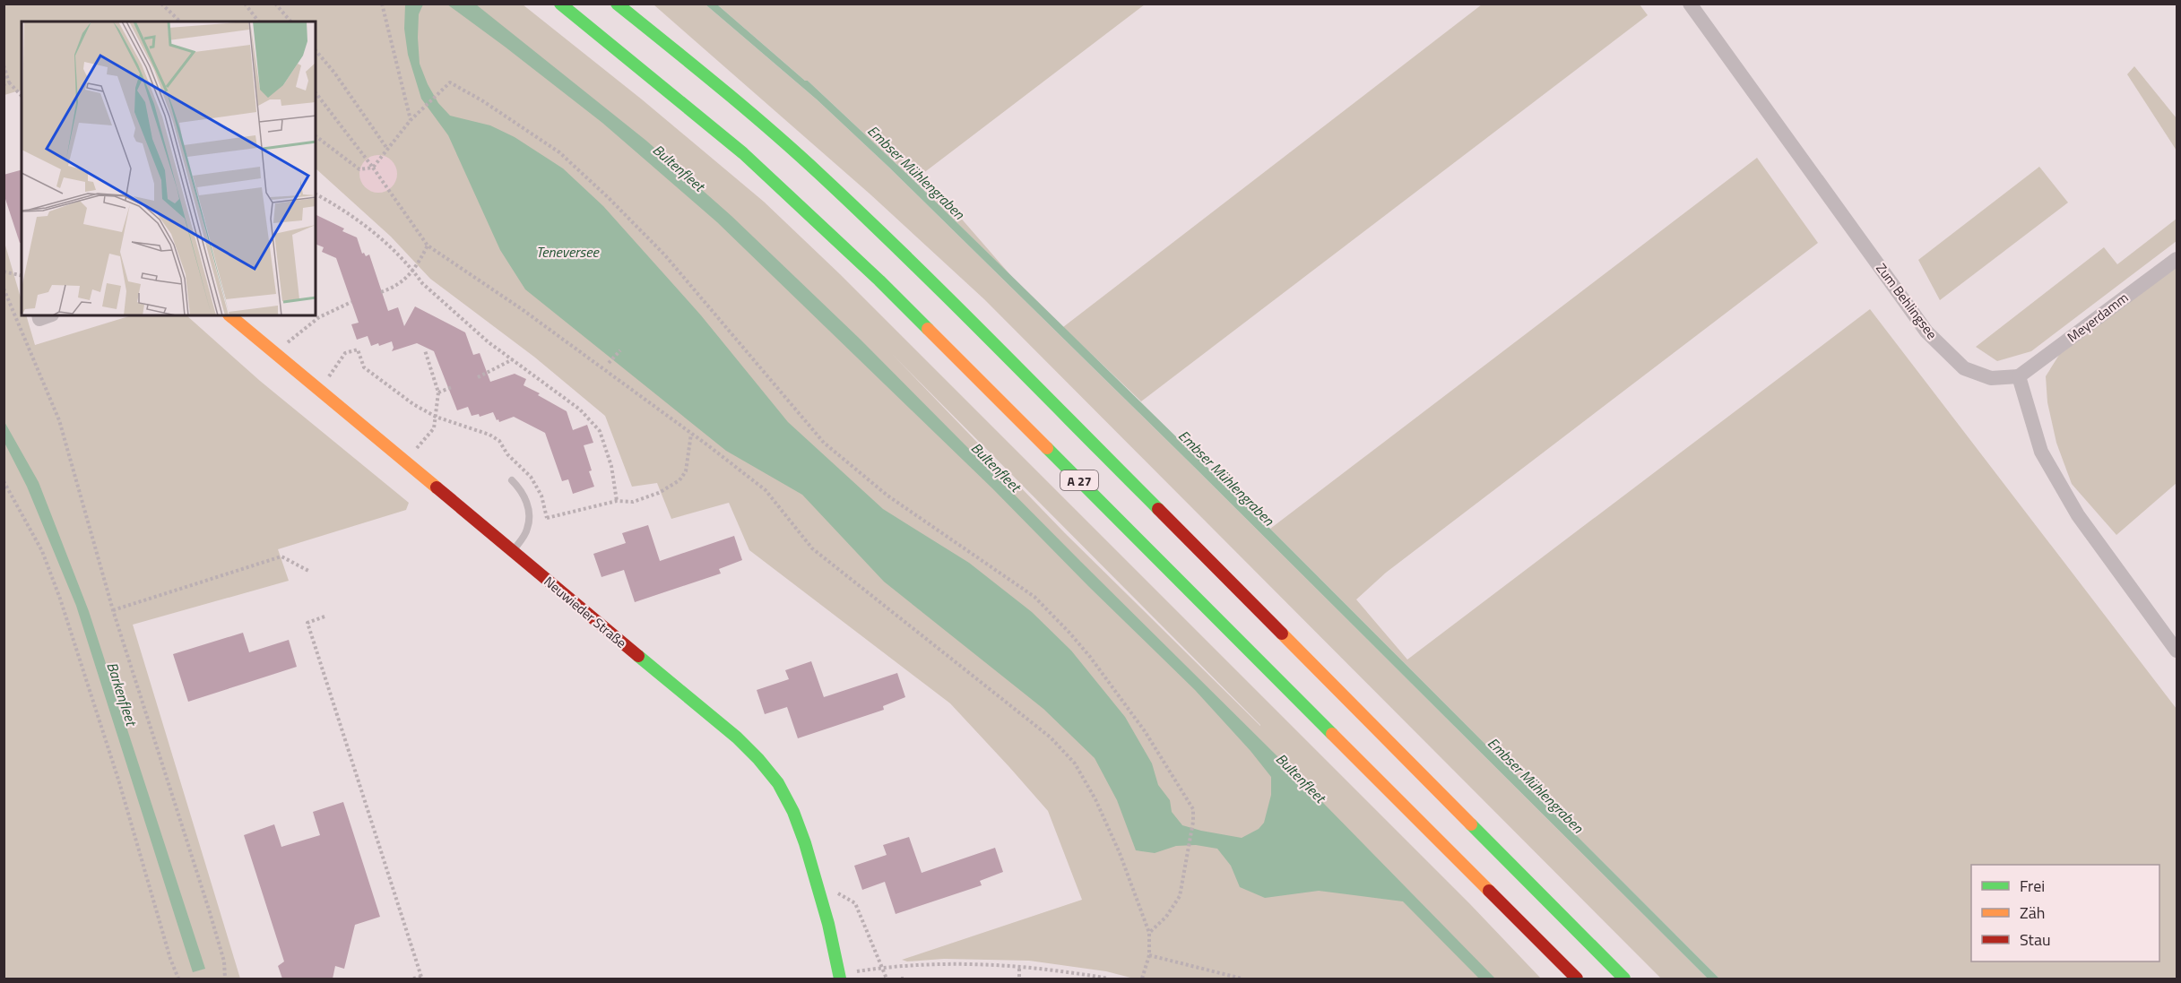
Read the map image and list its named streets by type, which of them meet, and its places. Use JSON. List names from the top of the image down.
{
  "streets": {
    "main road": ["A 27", "Neuwieder Straße"],
    "street": ["Zum Behlingsee", "Meyerdamm"]
  },
  "crossings": [
    ["Zum Behlingsee", "Meyerdamm"]
  ],
  "water": [
    "Bultenfleet",
    "Embser Mühlengraben",
    "Teneversee",
    "Barkenfleet"
  ],
  "legend": ["Frei", "Zäh", "Stau"]
}
